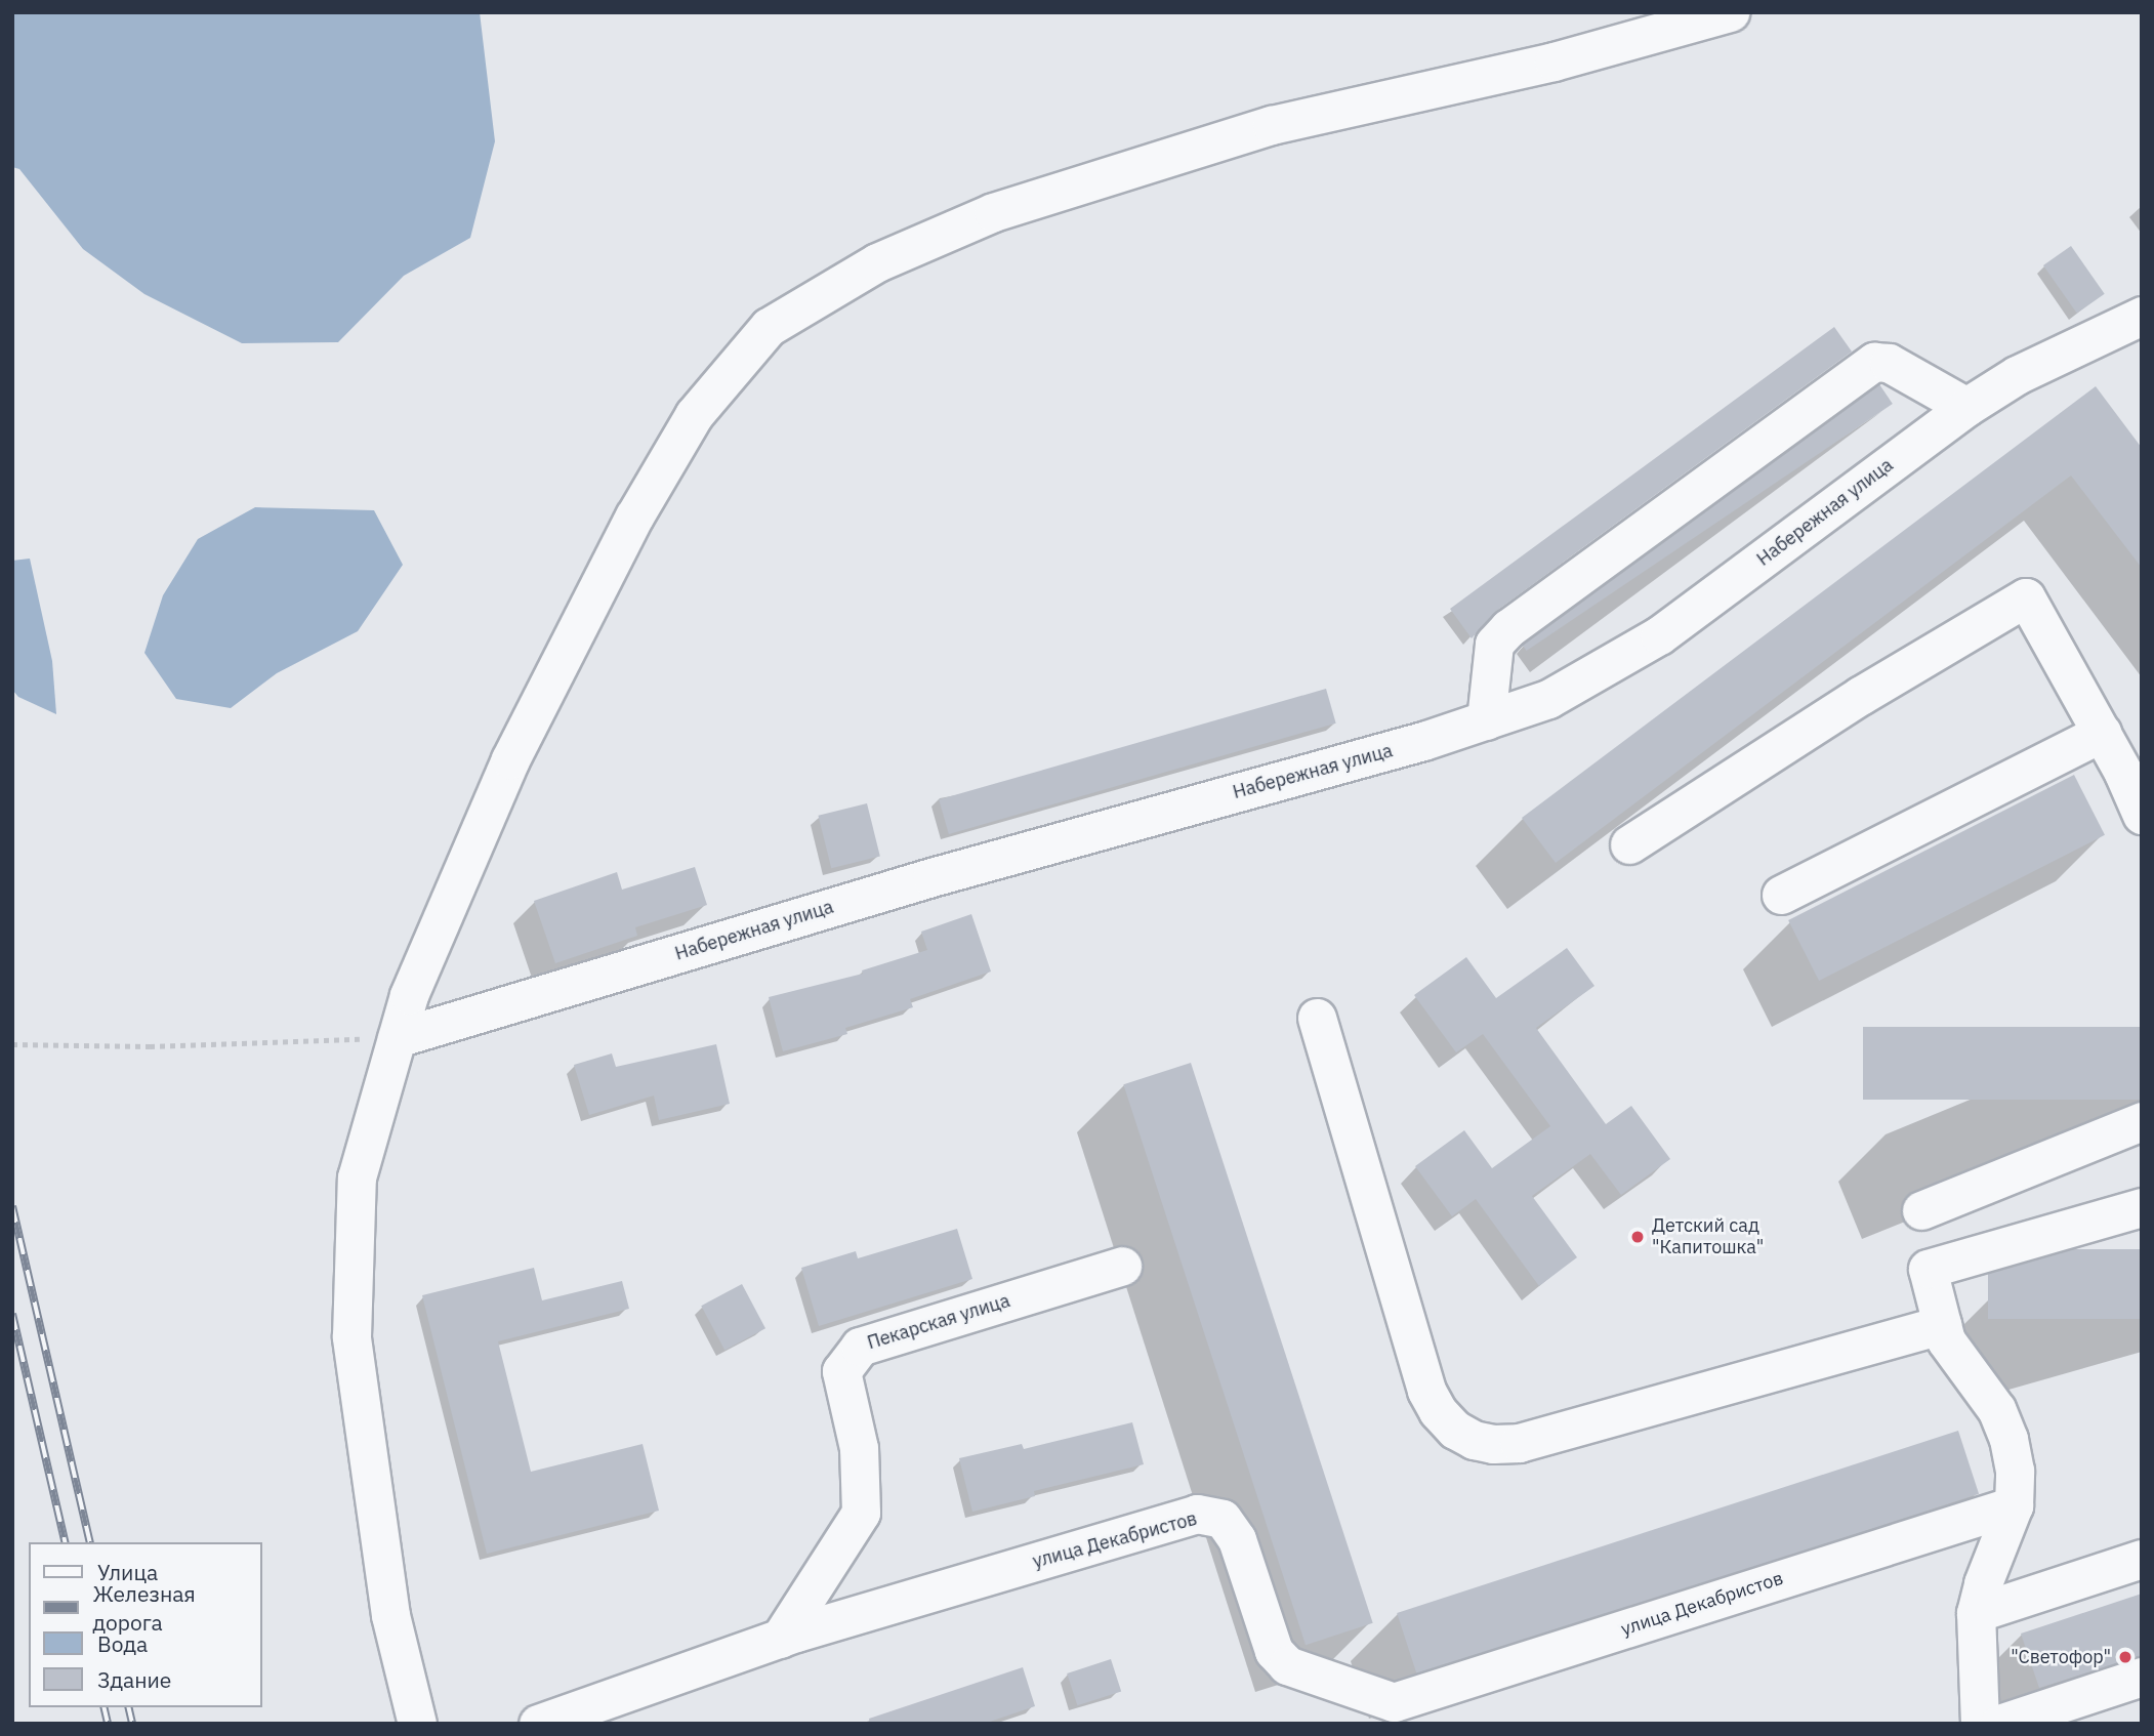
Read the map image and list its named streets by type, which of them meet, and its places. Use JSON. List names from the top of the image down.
{
  "streets": {
    "street": ["Набережная улица", "Пекарская улица", "улица Декабристов"]
  },
  "crossings": [
    ["Пекарская улица", "улица Декабристов"]
  ],
  "places": ["Детский сад \"Капитошка\"", "\"Светофор\""],
  "legend": [
    "Улица",
    "Железная дорога",
    "Вода",
    "Здание"
  ]
}
